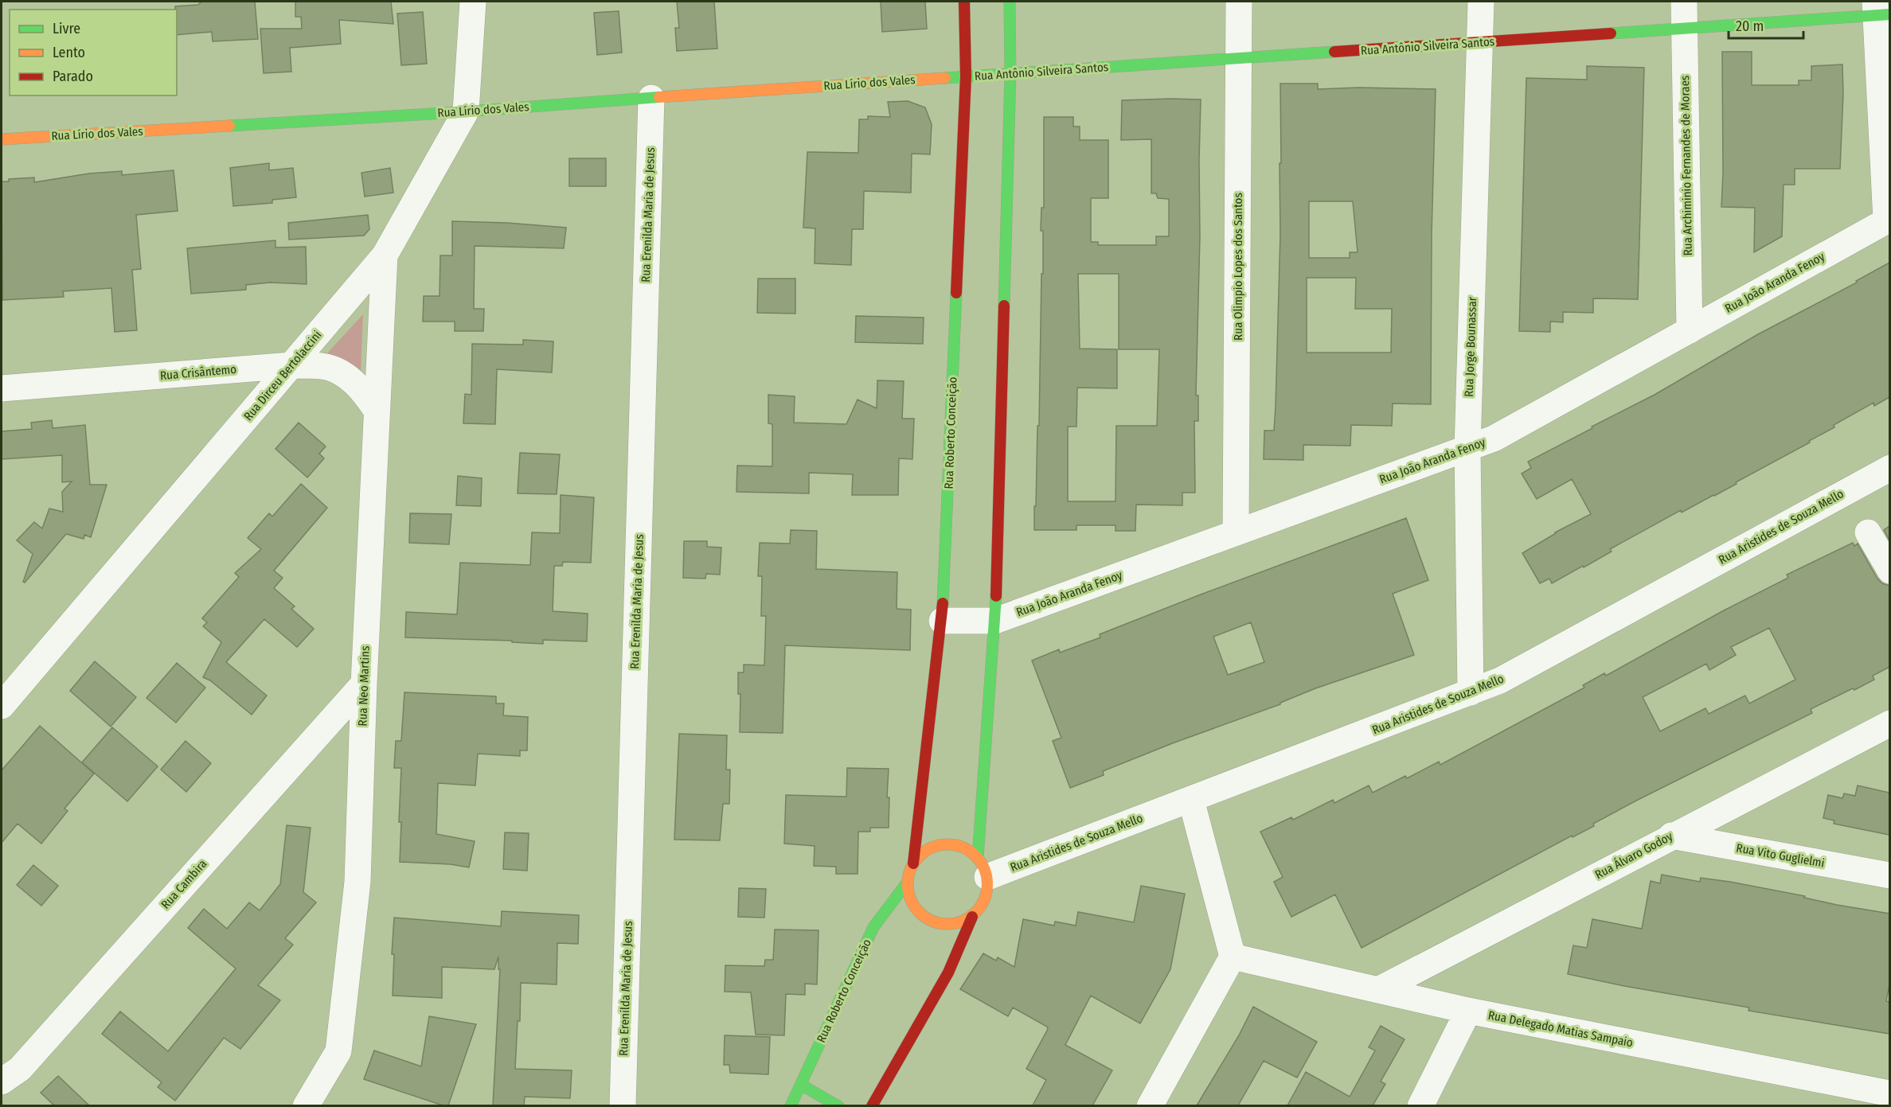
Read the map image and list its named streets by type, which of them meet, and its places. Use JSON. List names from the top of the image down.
{
  "streets": {
    "street": [
      "Rua Antônio Silveira Santos",
      "Rua Lírio dos Vales",
      "Rua Archiminio Fernandes de Moraes",
      "Rua Erenilda Maria de Jesus",
      "Rua Olimpio Lopes dos Santos",
      "Rua João Aranda Fenoy",
      "Rua Jorge Bounassar",
      "Rua Crisântemo",
      "Rua Dirceu Bertolaccini",
      "Rua Roberto Conceição",
      "Rua Aristides de Souza Mello",
      "Rua Neo Martins",
      "Rua Álvaro Godoy",
      "Rua Vito Guglielmi",
      "Rua Cambira",
      "Rua Delegado Matias Sampaio"
    ]
  },
  "crossings": [
    ["Rua Antônio Silveira Santos", "Rua Lírio dos Vales"],
    ["Rua Antônio Silveira Santos", "Rua Archiminio Fernandes de Moraes"],
    ["Rua Antônio Silveira Santos", "Rua Olimpio Lopes dos Santos"],
    ["Rua Antônio Silveira Santos", "Rua Jorge Bounassar"],
    ["Rua Antônio Silveira Santos", "Rua Roberto Conceição"],
    ["Rua Lírio dos Vales", "Rua Erenilda Maria de Jesus"],
    ["Rua Lírio dos Vales", "Rua Dirceu Bertolaccini"],
    ["Rua Lírio dos Vales", "Rua Roberto Conceição"],
    ["Rua Archiminio Fernandes de Moraes", "Rua João Aranda Fenoy"],
    ["Rua Olimpio Lopes dos Santos", "Rua João Aranda Fenoy"],
    ["Rua João Aranda Fenoy", "Rua Jorge Bounassar"],
    ["Rua João Aranda Fenoy", "Rua Roberto Conceição"],
    ["Rua Jorge Bounassar", "Rua Aristides de Souza Mello"],
    ["Rua Crisântemo", "Rua Dirceu Bertolaccini"],
    ["Rua Crisântemo", "Rua Neo Martins"],
    ["Rua Dirceu Bertolaccini", "Rua Neo Martins"],
    ["Rua Roberto Conceição", "Rua Aristides de Souza Mello"],
    ["Rua Neo Martins", "Rua Cambira"],
    ["Rua Álvaro Godoy", "Rua Vito Guglielmi"],
    ["Rua Álvaro Godoy", "Rua Delegado Matias Sampaio"]
  ],
  "legend": ["Livre", "Lento", "Parado"],
  "scale_bar": "20 m"
}
